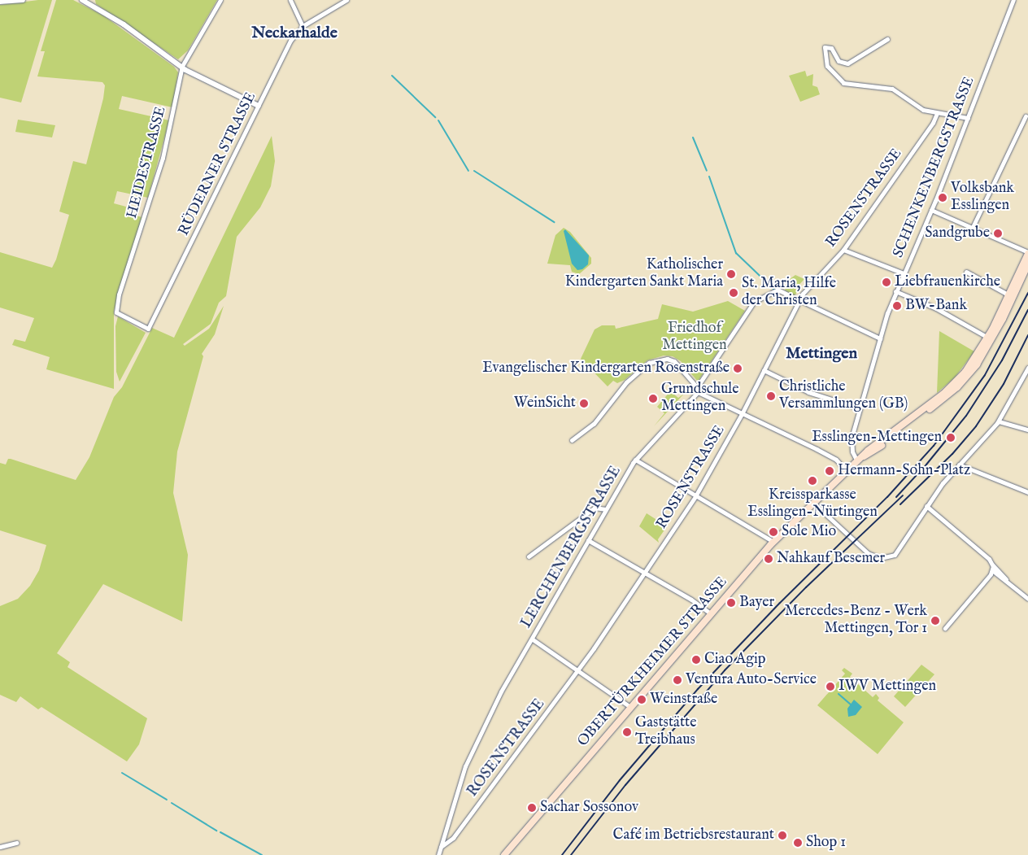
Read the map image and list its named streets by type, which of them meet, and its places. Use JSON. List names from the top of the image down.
{
  "streets": {
    "main road": ["OBERTÜRKHEIMER STRASSE"],
    "street": [
      "HEIDESTRASSE",
      "RÜDERNER STRASSE",
      "SCHENKENBERGSTRASSE",
      "ROSENSTRASSE",
      "LERCHENBERGSTRASSE"
    ]
  },
  "crossings": [
    ["HEIDESTRASSE", "RÜDERNER STRASSE"],
    ["SCHENKENBERGSTRASSE", "OBERTÜRKHEIMER STRASSE"],
    ["ROSENSTRASSE", "LERCHENBERGSTRASSE"]
  ],
  "districts": ["Neckarhalde", "Mettingen"],
  "parks": ["Friedhof Mettingen"],
  "places": [
    "Volksbank Esslingen",
    "Sandgrube",
    "Katholischer Kindergarten Sankt Maria",
    "Liebfrauenkirche",
    "St. Maria, Hilfe der Christen",
    "BW-Bank",
    "Evangelischer Kindergarten Rosenstraße",
    "Christliche Versammlungen (GB)",
    "Grundschule Mettingen",
    "WeinSicht",
    "Esslingen-Mettingen",
    "Hermann-Sohn-Platz",
    "Kreissparkasse Esslingen-Nürtingen",
    "Sole Mio",
    "Nahkauf Besemer",
    "Bayer",
    "Mercedes-Benz - Werk Mettingen, Tor 1",
    "Ciao Agip",
    "Ventura Auto-Service",
    "IWV Mettingen",
    "Weinstraße",
    "Gaststätte Treibhaus",
    "Sachar Sossonov",
    "Café im Betriebsrestaurant",
    "Shop 1"
  ]
}
